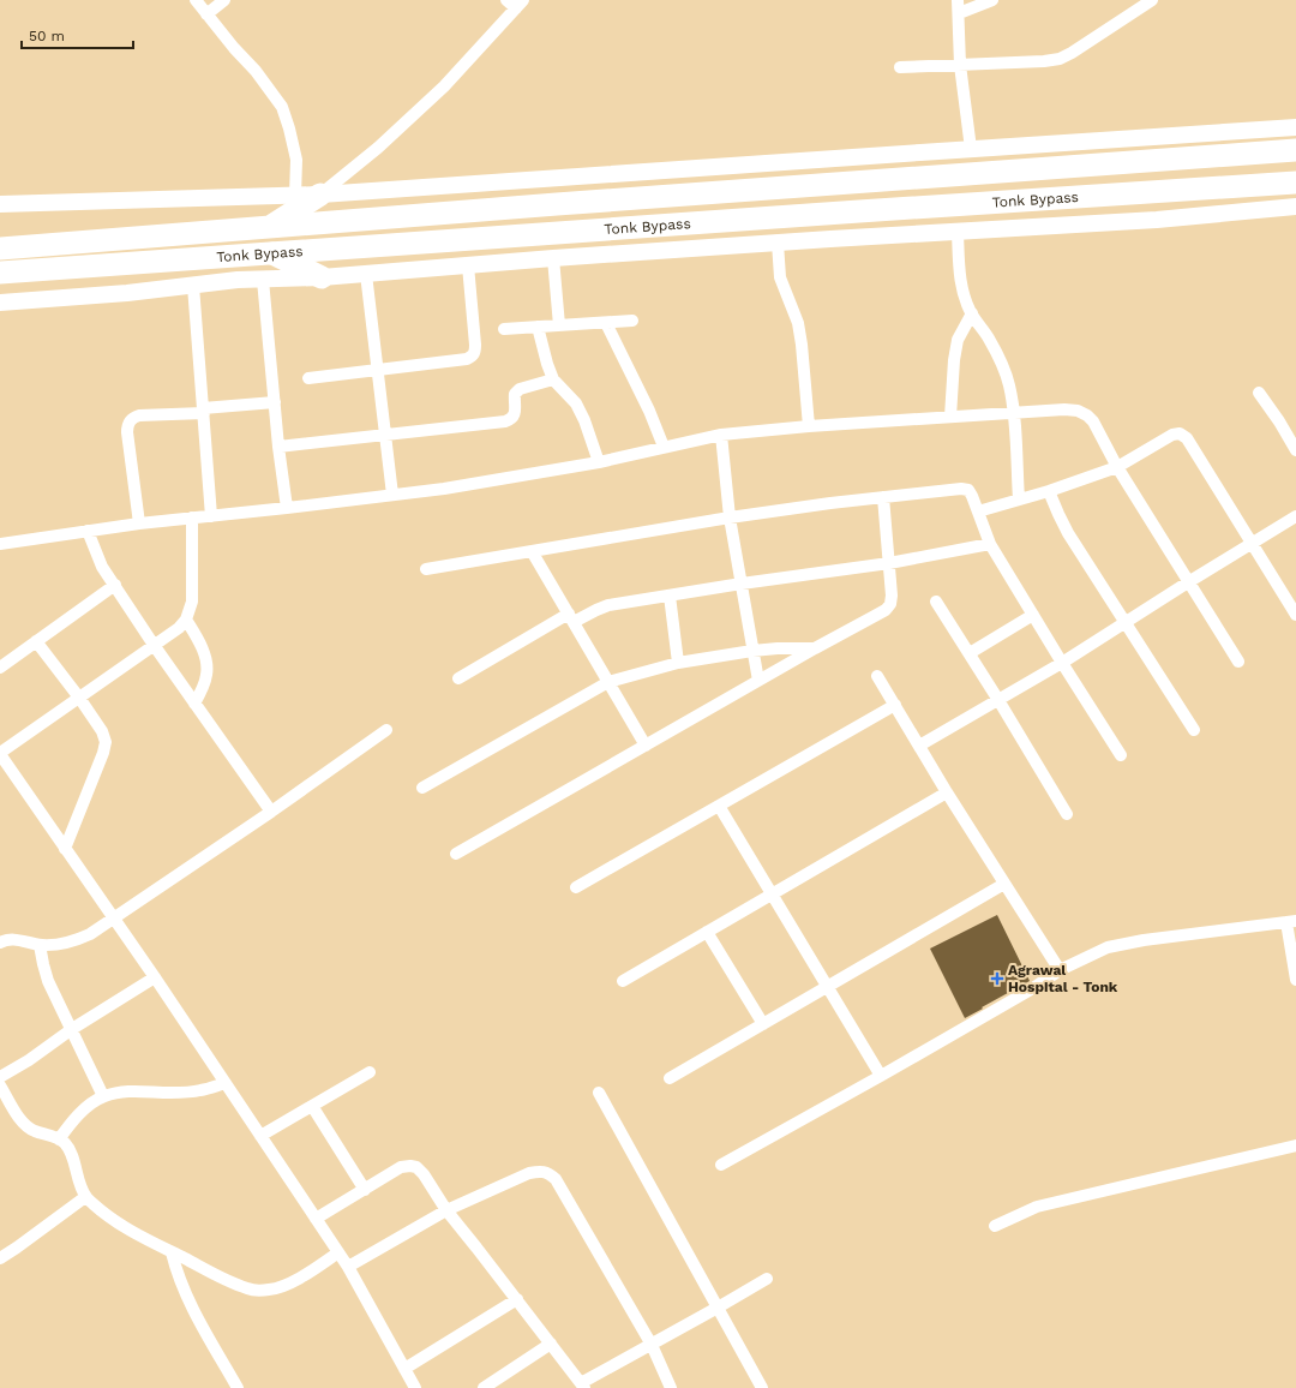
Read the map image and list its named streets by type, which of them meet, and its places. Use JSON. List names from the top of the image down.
{
  "streets": {
    "highway": ["Tonk Bypass"]
  },
  "places": {
    "health": ["Agrawal Hospital - Tonk"]
  },
  "scale_bar": "50 m"
}
